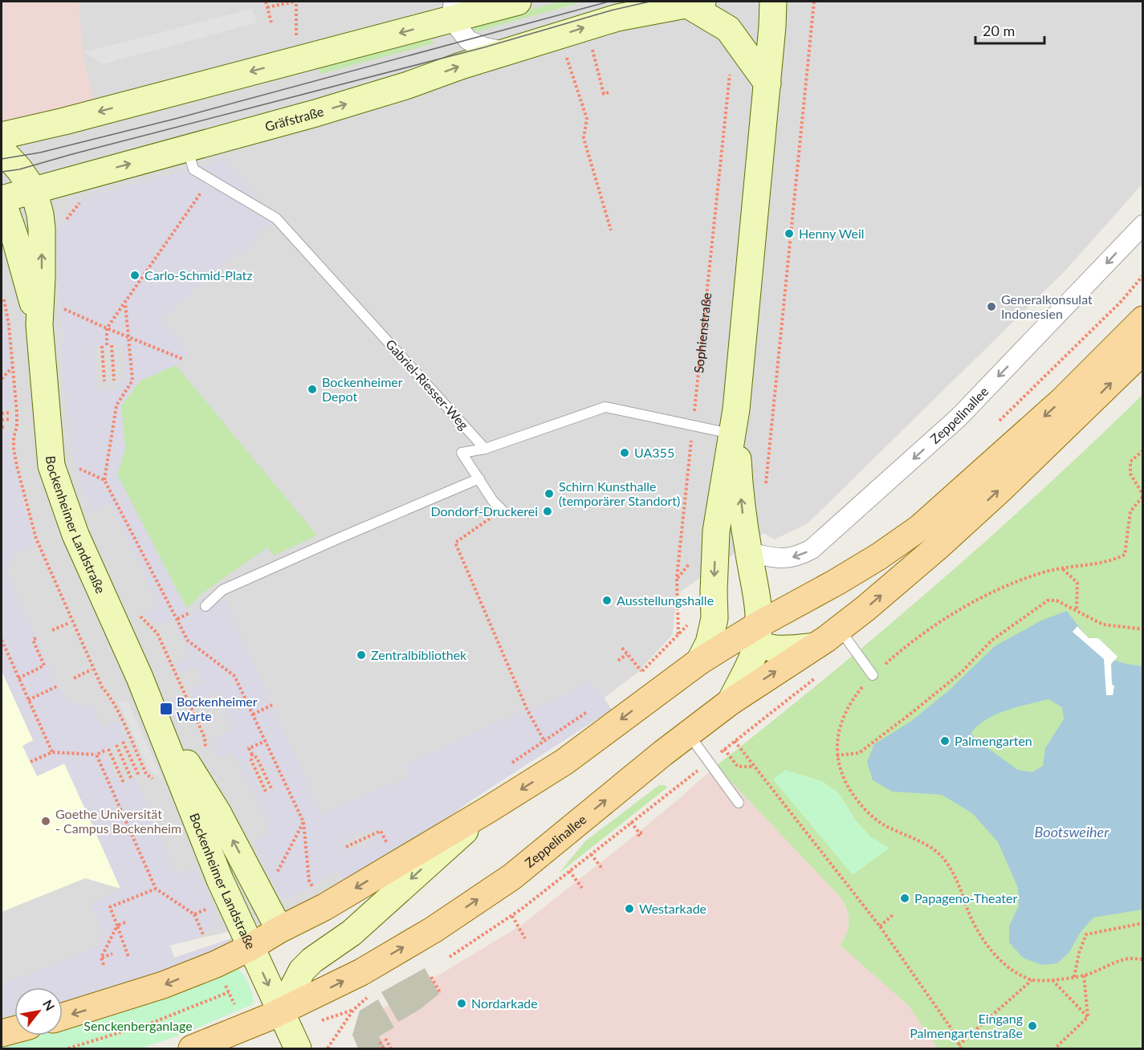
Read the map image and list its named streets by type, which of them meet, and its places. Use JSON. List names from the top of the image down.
{
  "streets": {
    "main road": ["Zeppelinallee"],
    "street": ["Gräfstraße", "Bockenheimer Landstraße"],
    "lane": ["Gabriel-Riesser-Weg"],
    "path": ["Sophienstraße"]
  },
  "crossings": [
    ["Gräfstraße", "Gabriel-Riesser-Weg"],
    ["Gräfstraße", "Bockenheimer Landstraße"],
    ["Zeppelinallee", "Bockenheimer Landstraße"]
  ],
  "water": ["Bootsweiher"],
  "parks": ["Senckenberganlage"],
  "places": {
    "other": [
      "Henny Weil",
      "Carlo-Schmid-Platz",
      "Generalkonsulat Indonesien",
      "Bockenheimer Depot",
      "UA355",
      "Schirn Kunsthalle (temporärer Standort)",
      "Dondorf-Druckerei",
      "Ausstellungshalle",
      "Zentralbibliothek",
      "Palmengarten",
      "Goethe Universität - Campus Bockenheim",
      "Papageno-Theater",
      "Westarkade",
      "Nordarkade",
      "Eingang Palmengartenstraße"
    ],
    "transit": ["Bockenheimer Warte"]
  },
  "scale_bar": "20 m",
  "north": "top right"
}
